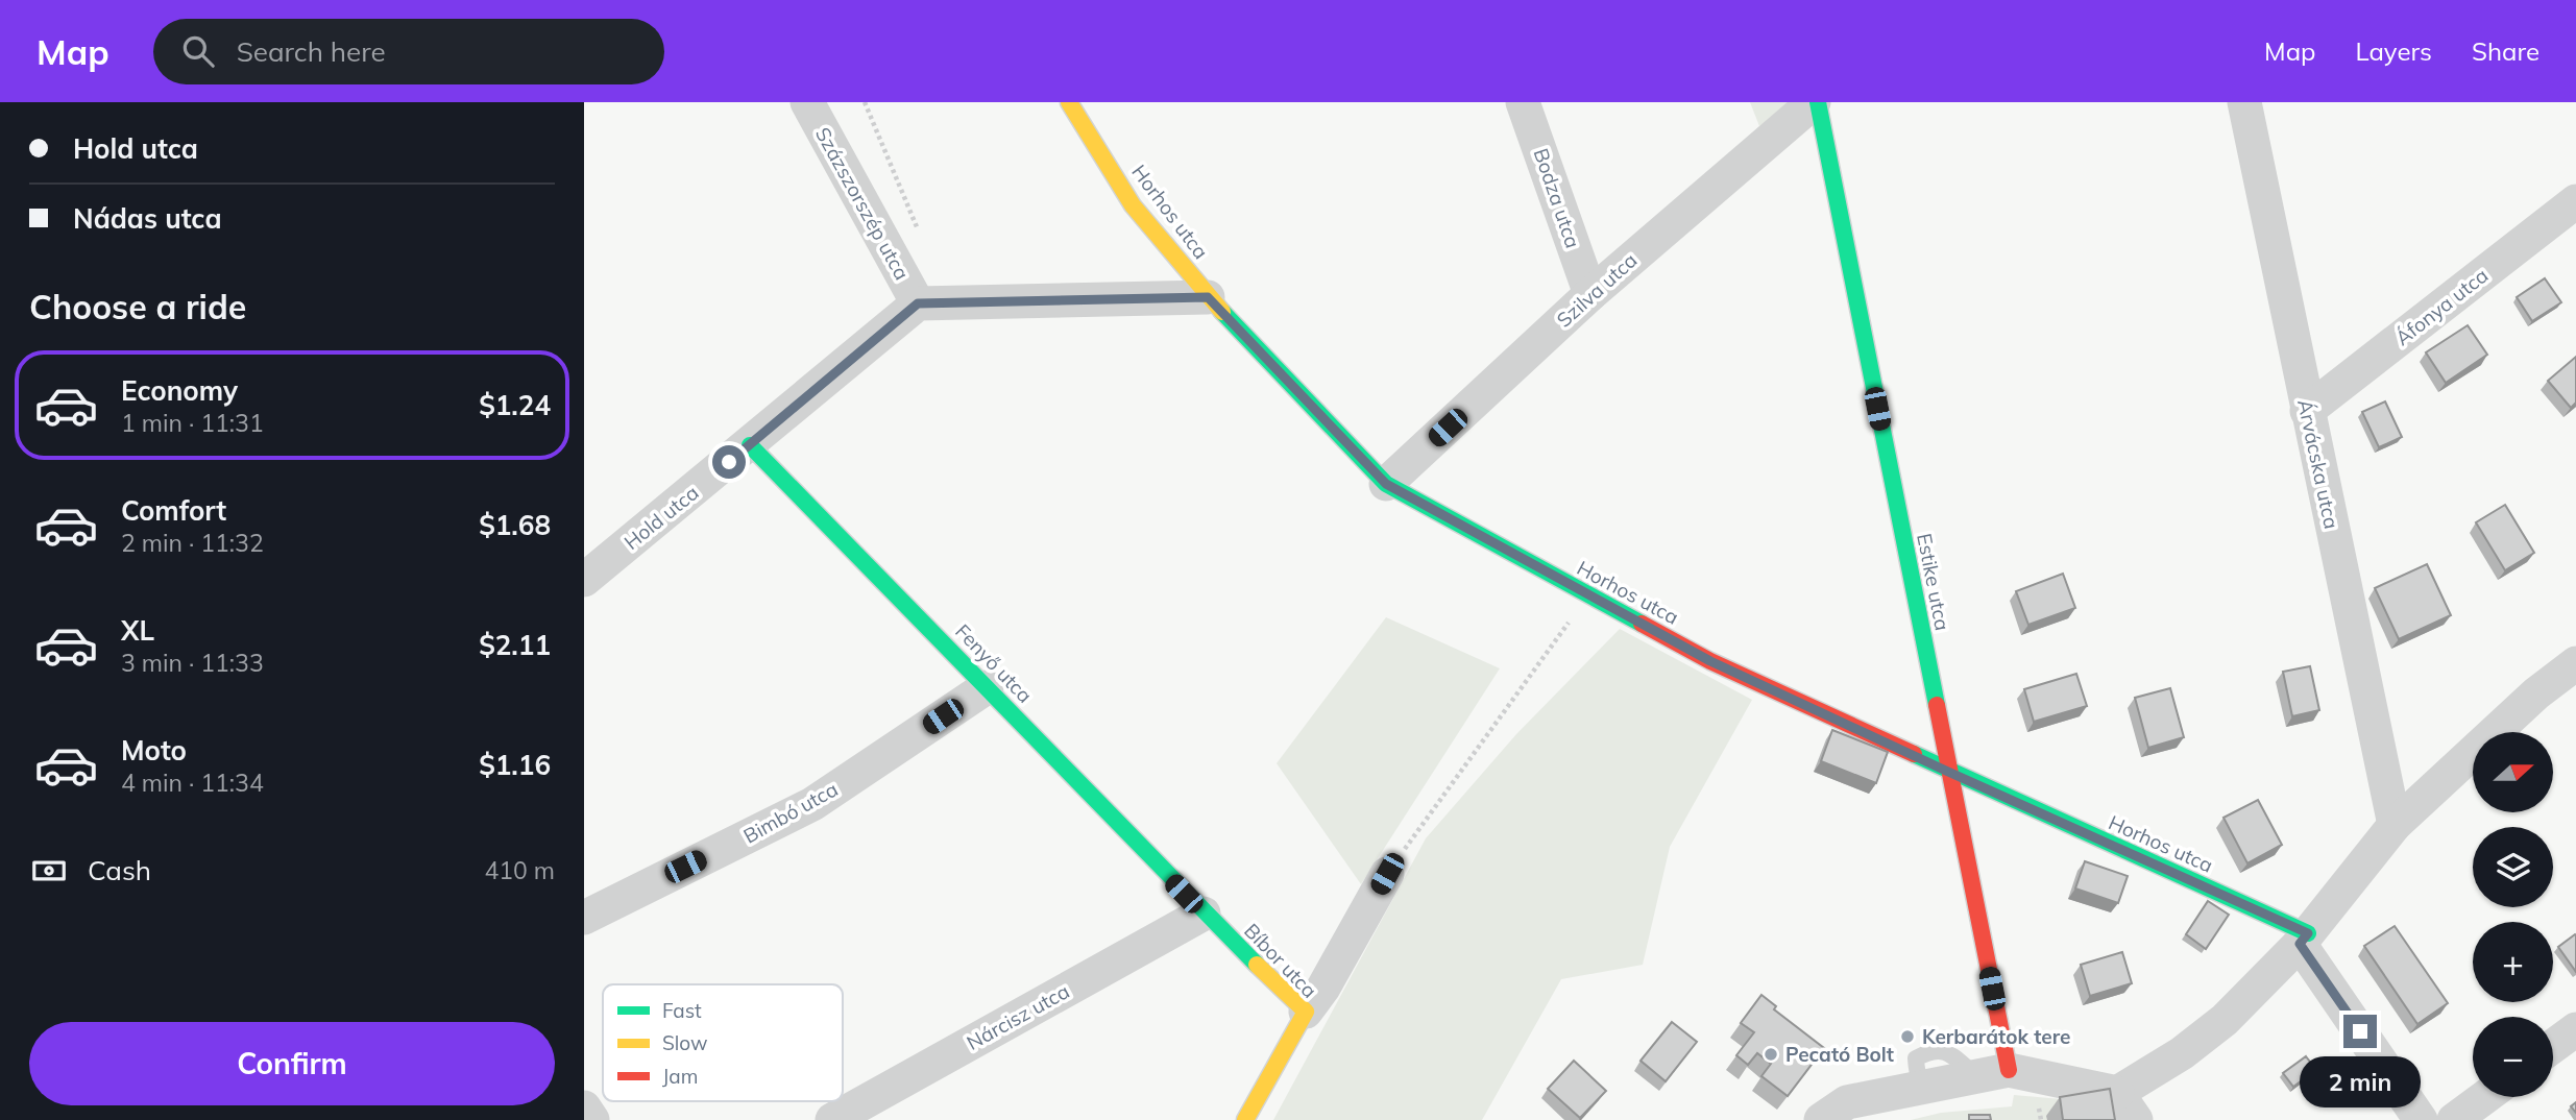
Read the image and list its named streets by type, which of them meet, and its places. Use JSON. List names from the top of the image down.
{
  "streets": {
    "street": [
      "Bodza utca",
      "Százszorszép utca",
      "Horhos utca",
      "Szilva utca",
      "Áfonya utca",
      "Árvácska utca",
      "Hold utca",
      "Estike utca",
      "Fenyő utca",
      "Bimbó utca",
      "Bíbor utca",
      "Nárcisz utca"
    ]
  },
  "crossings": [
    ["Bodza utca", "Szilva utca"],
    ["Százszorszép utca", "Hold utca"],
    ["Horhos utca", "Szilva utca"],
    ["Horhos utca", "Estike utca"],
    ["Szilva utca", "Estike utca"],
    ["Áfonya utca", "Árvácska utca"],
    ["Hold utca", "Fenyő utca"],
    ["Fenyő utca", "Bimbó utca"],
    ["Fenyő utca", "Bíbor utca"],
    ["Fenyő utca", "Nárcisz utca"],
    ["Bíbor utca", "Nárcisz utca"]
  ],
  "places": ["Kerbarátok tere", "Pecató Bolt"],
  "legend": ["Fast", "Slow", "Jam"],
  "north": "right",
  "page": {
    "header": "Map",
    "search": "Search here",
    "nav": ["Map", "Layers", "Share"],
    "banner": ["Hold utca", "Nádas utca"],
    "heading": "Choose a ride",
    "list": [
      {
        "name": "Economy",
        "note": "1 min · 11:31",
        "value": "$1.24"
      },
      {
        "name": "Comfort",
        "note": "2 min · 11:32",
        "value": "$1.68"
      },
      {
        "name": "XL",
        "note": "3 min · 11:33",
        "value": "$2.11"
      },
      {
        "name": "Moto",
        "note": "4 min · 11:34",
        "value": "$1.16"
      }
    ],
    "map_buttons": ["+", "−"],
    "pay": ["Cash", "410 m"],
    "buttons": "Confirm",
    "bubble": "2 min"
  }
}
